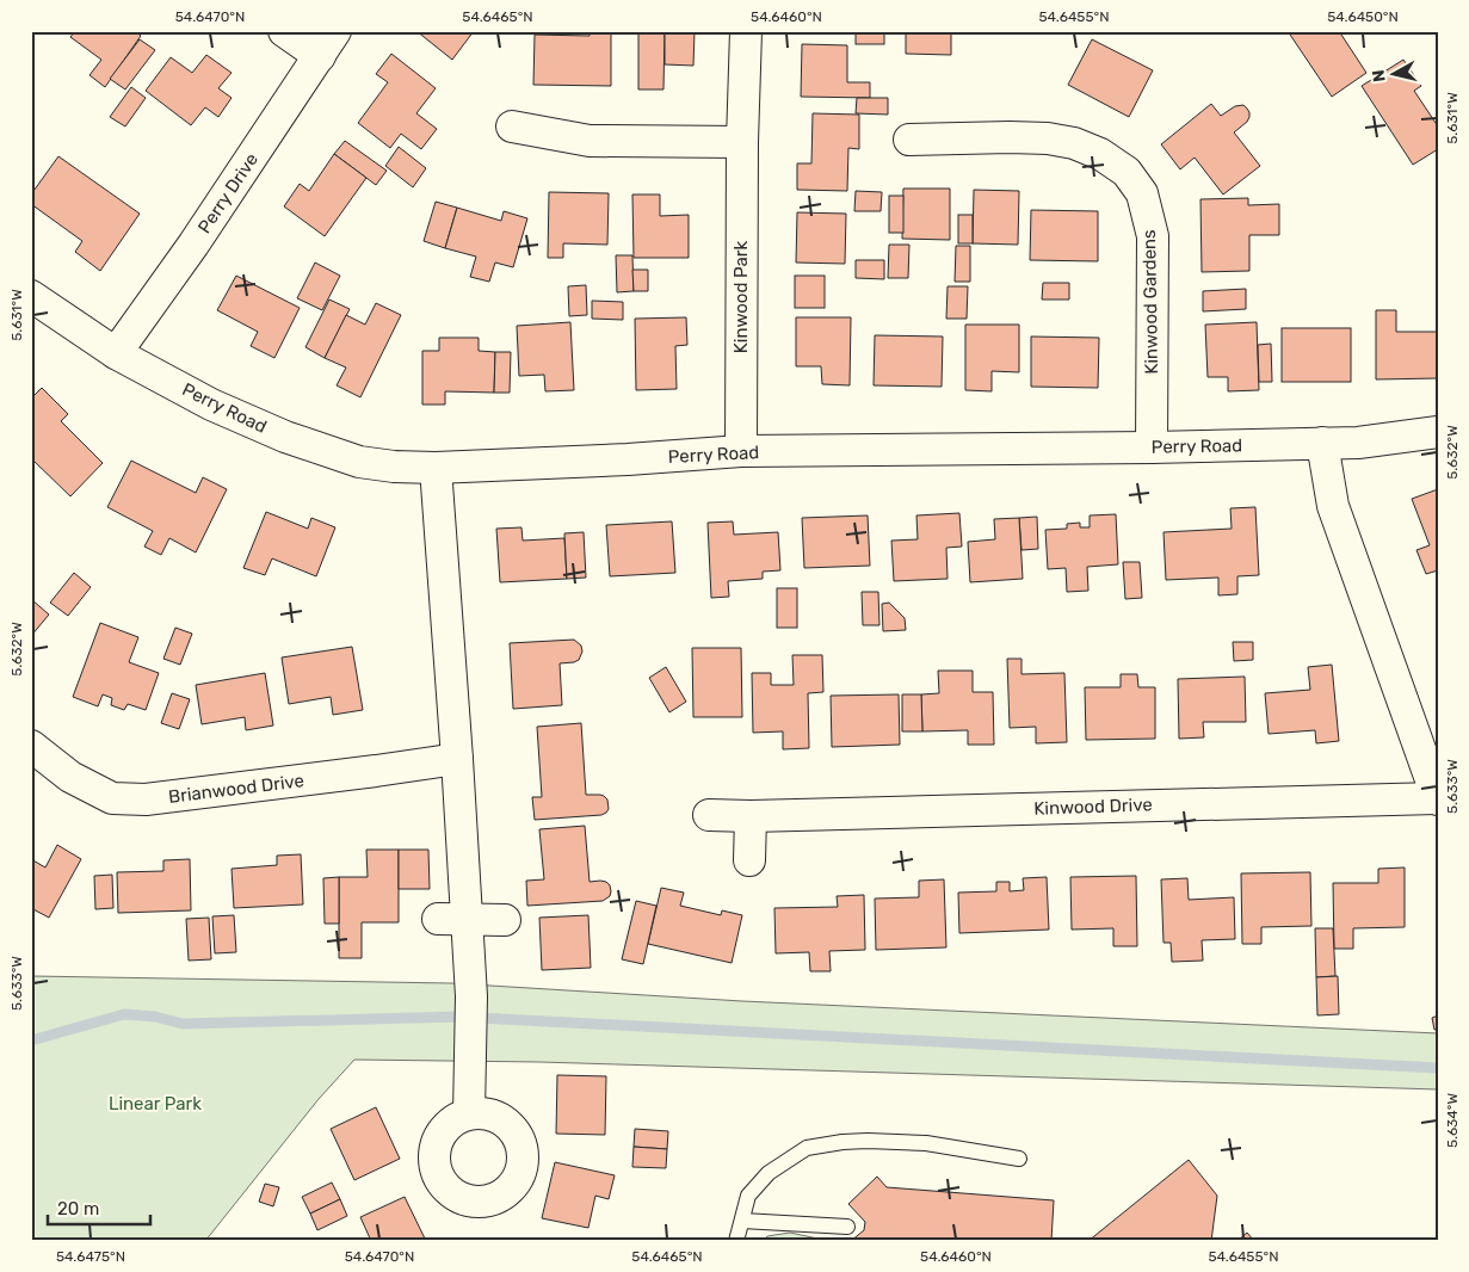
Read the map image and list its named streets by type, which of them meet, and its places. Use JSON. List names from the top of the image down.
{
  "streets": {
    "street": [
      "Perry Drive",
      "Kinwood Park",
      "Kinwood Gardens",
      "Perry Road",
      "Brianwood Drive",
      "Kinwood Drive"
    ]
  },
  "crossings": [
    ["Perry Drive", "Perry Road"],
    ["Kinwood Park", "Perry Road"],
    ["Kinwood Gardens", "Perry Road"],
    ["Perry Road", "Kinwood Drive"]
  ],
  "parks": ["Linear Park"],
  "scale_bar": "20 m",
  "north": "left",
  "coordinates": [
    "54.6470°N",
    "54.6465°N",
    "54.6460°N",
    "54.6455°N",
    "54.6450°N",
    "5.631°W",
    "5.632°W",
    "5.633°W",
    "5.634°W",
    "54.6475°N"
  ]
}
